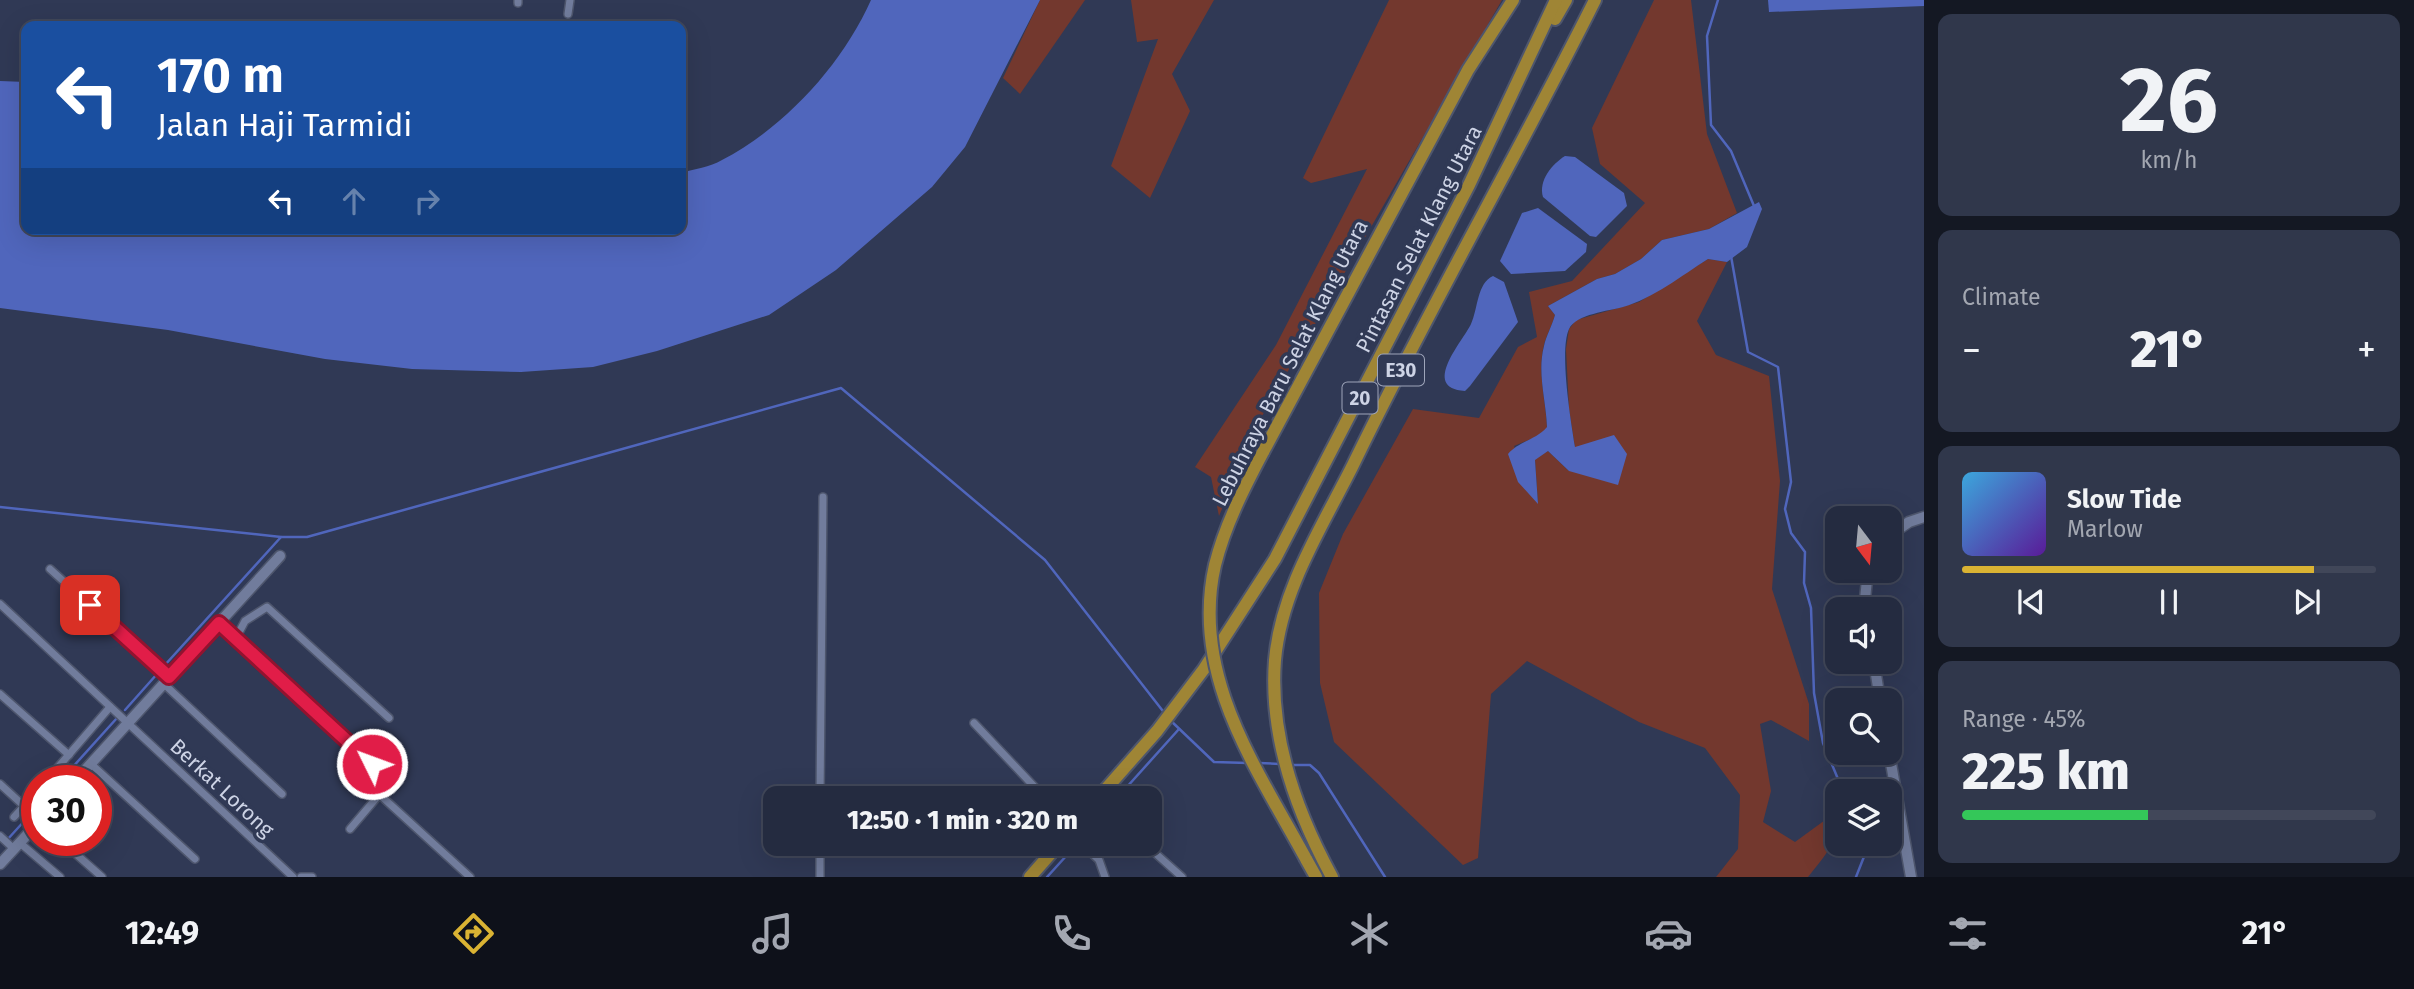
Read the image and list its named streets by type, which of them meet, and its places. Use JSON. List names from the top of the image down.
{
  "streets": {
    "highway": [
      "Pintasan Selat Klang Utara",
      "Lebuhraya Baru Selat Klang Utara",
      "E30",
      "20"
    ],
    "street": ["Berkat Lorong"]
  },
  "north": "bottom",
  "page": {
    "tile": [
      ["26", "km/h"],
      "Climate",
      ["Range · 45%", "225 km"]
    ],
    "turn": ["170 m", "Jalan Haji Tarmidi"],
    "heat": ["−", "21°", "+"],
    "song": ["Slow Tide", "Marlow"],
    "limit": "30",
    "trip": "12:50 · 1 min · 320 m",
    "tabs": ["12:49", "21°"]
  }
}
